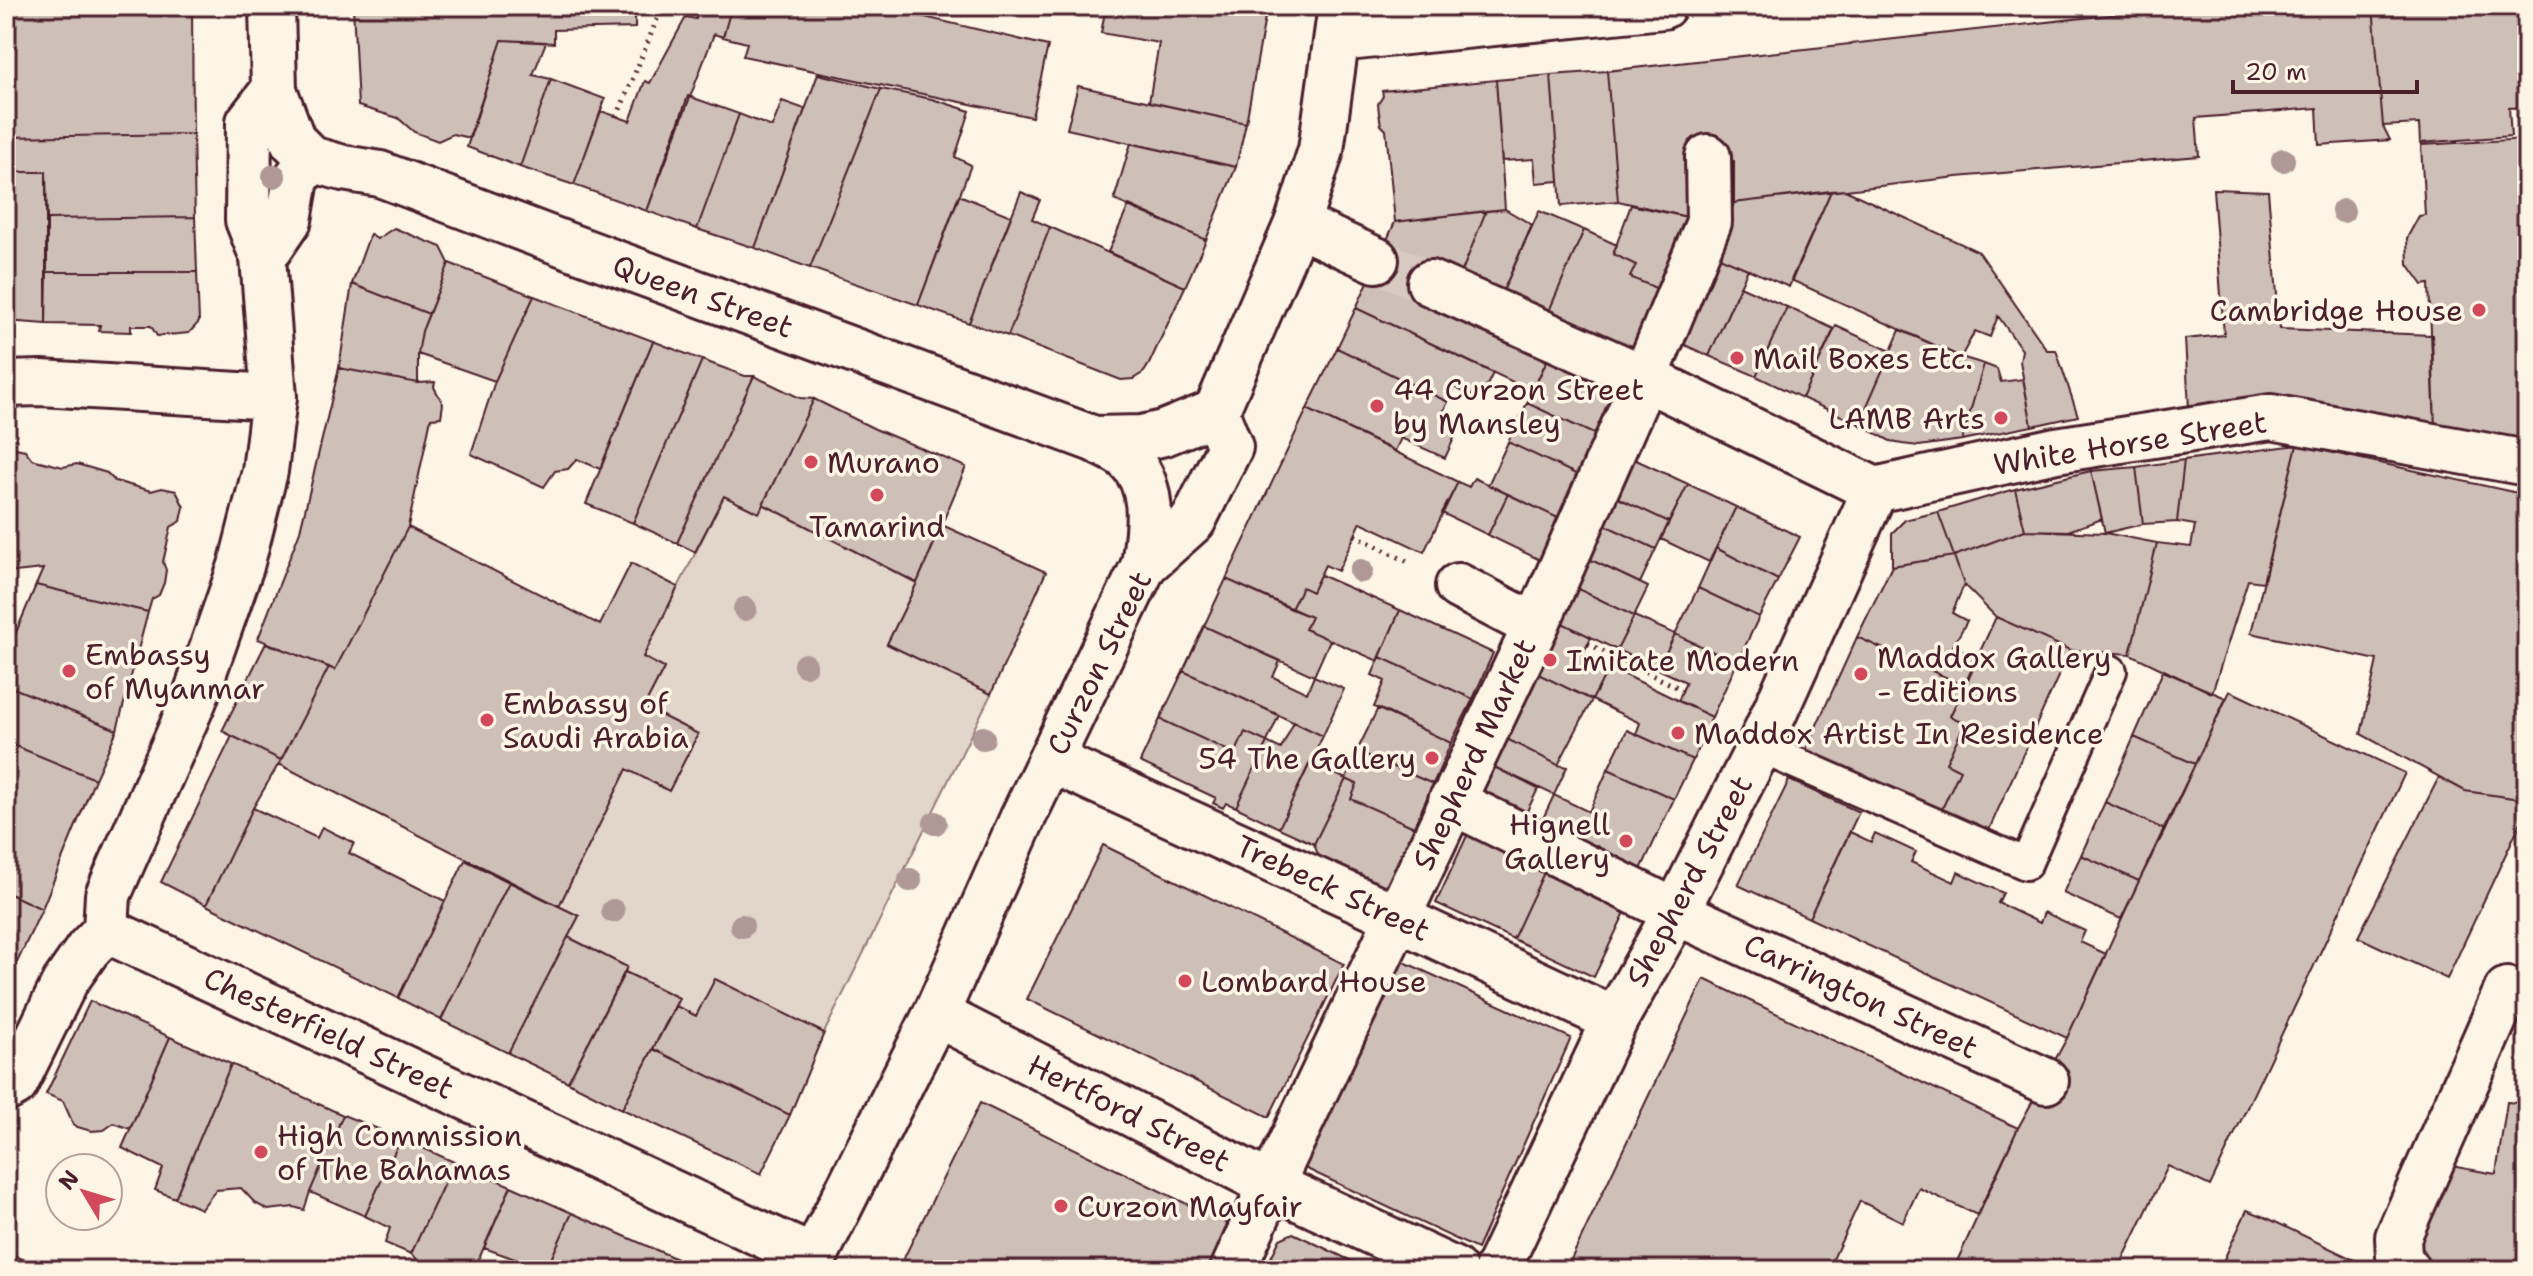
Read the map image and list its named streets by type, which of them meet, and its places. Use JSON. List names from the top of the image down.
{
  "streets": {
    "street": [
      "Queen Street",
      "White Horse Street",
      "Curzon Street",
      "Shepherd Market",
      "Shepherd Street",
      "Trebeck Street",
      "Carrington Street",
      "Chesterfield Street",
      "Hertford Street"
    ]
  },
  "crossings": [
    ["Queen Street", "Curzon Street"],
    ["White Horse Street", "Shepherd Street"],
    ["Curzon Street", "Trebeck Street"],
    ["Curzon Street", "Chesterfield Street"],
    ["Curzon Street", "Hertford Street"],
    ["Shepherd Market", "Trebeck Street"],
    ["Shepherd Market", "Carrington Street"],
    ["Shepherd Market", "Hertford Street"],
    ["Shepherd Street", "Trebeck Street"],
    ["Shepherd Street", "Carrington Street"]
  ],
  "places": [
    "Cambridge House",
    "Mail Boxes Etc.",
    "44 Curzon Street by Mansley",
    "LAMB Arts",
    "Murano",
    "Tamarind",
    "Imitate Modern",
    "Embassy of Myanmar",
    "Maddox Gallery - Editions",
    "Embassy of Saudi Arabia",
    "Maddox Artist In Residence",
    "54 The Gallery",
    "Hignell Gallery",
    "Lombard House",
    "High Commission of The Bahamas",
    "Curzon Mayfair"
  ],
  "scale_bar": "20 m",
  "north": "top left"
}
